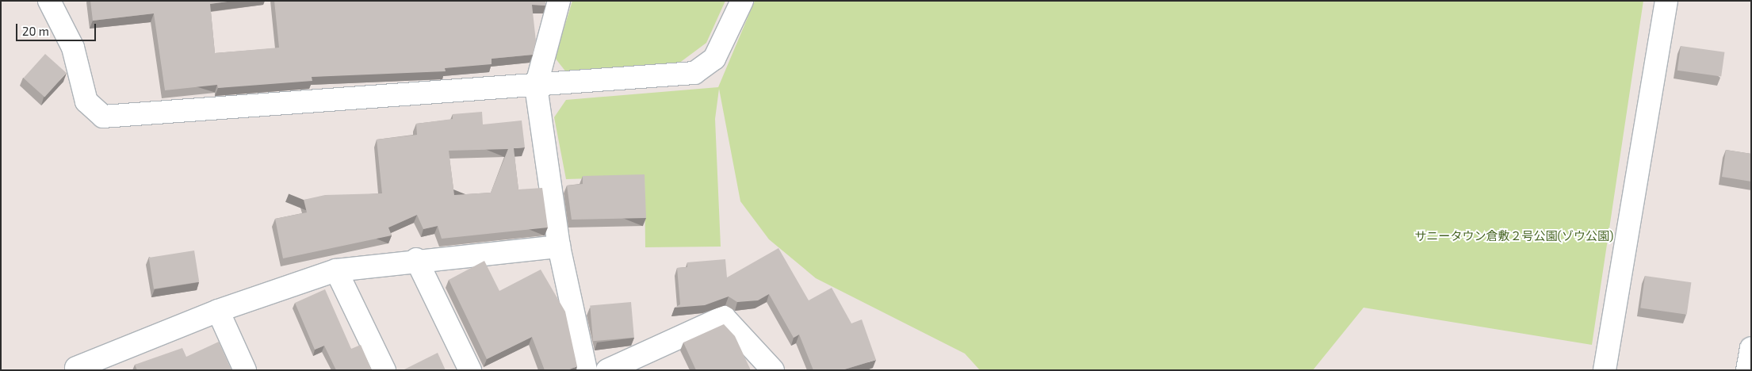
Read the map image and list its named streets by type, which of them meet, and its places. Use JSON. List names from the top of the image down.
{
  "parks": ["サニータウン倉敷２号公園(ゾウ公園)"],
  "scale_bar": "20 m"
}
